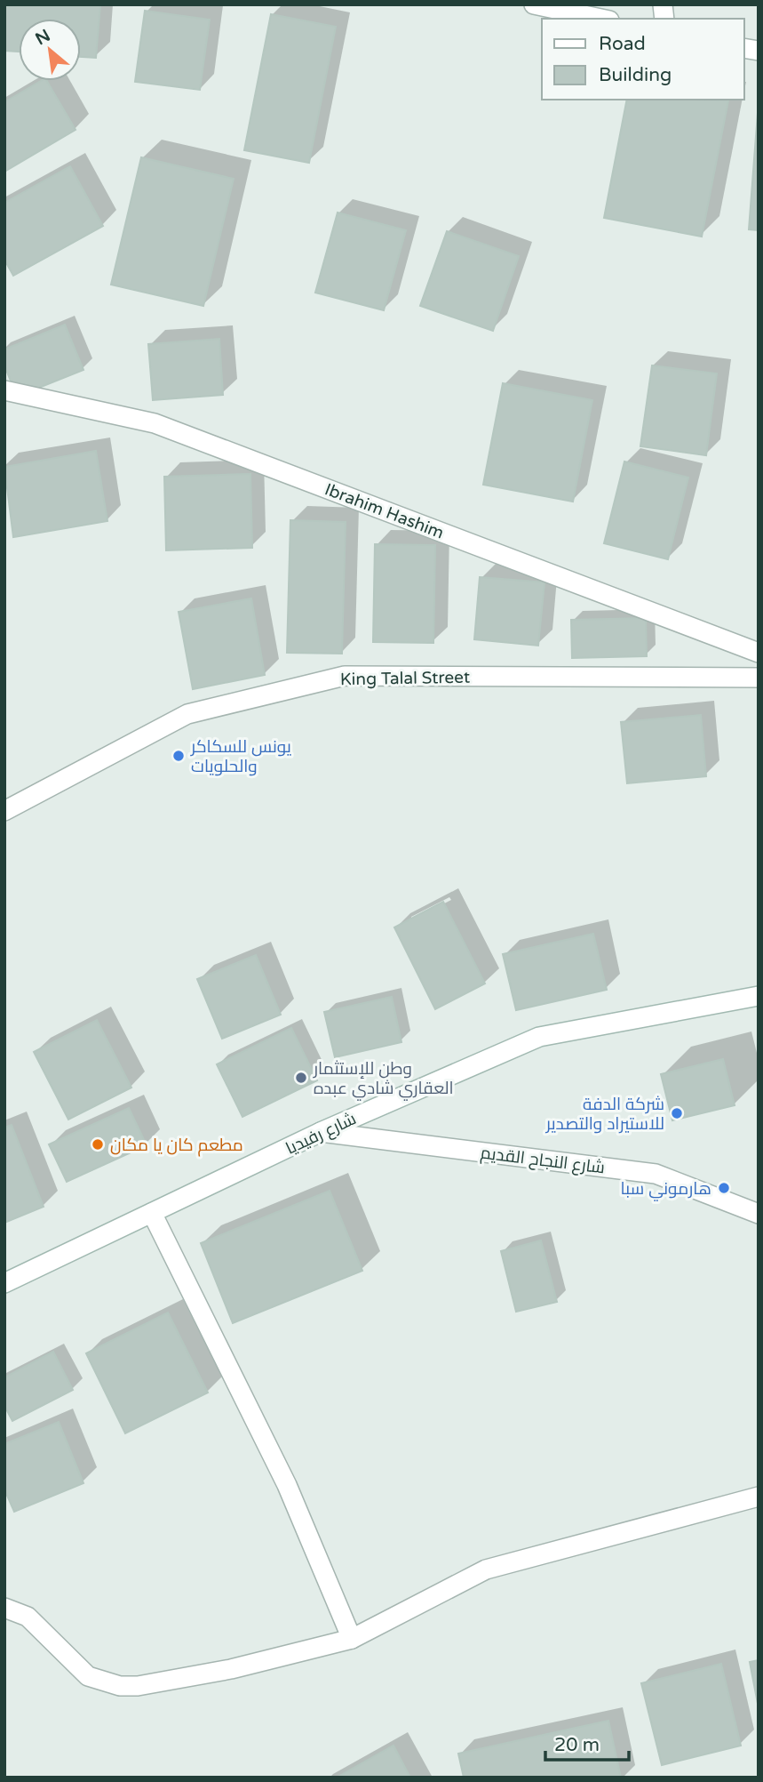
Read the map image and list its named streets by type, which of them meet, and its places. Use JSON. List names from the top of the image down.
{
  "streets": {
    "street": [
      "Ibrahim Hashim",
      "King Talal Street",
      "شارع رفيديا",
      "شارع النجاح القديم"
    ]
  },
  "crossings": [
    ["شارع رفيديا", "شارع النجاح القديم"]
  ],
  "places": [
    "يونس للسكاكر والحلويات",
    "وطن للإستثمار العقاري شادي عبده",
    "شركة الدفة للاستيراد والتصدير",
    "مطعم كان يا مكان",
    "هارموني سبا"
  ],
  "legend": ["Road", "Building"],
  "scale_bar": "20 m",
  "north": "top left"
}
